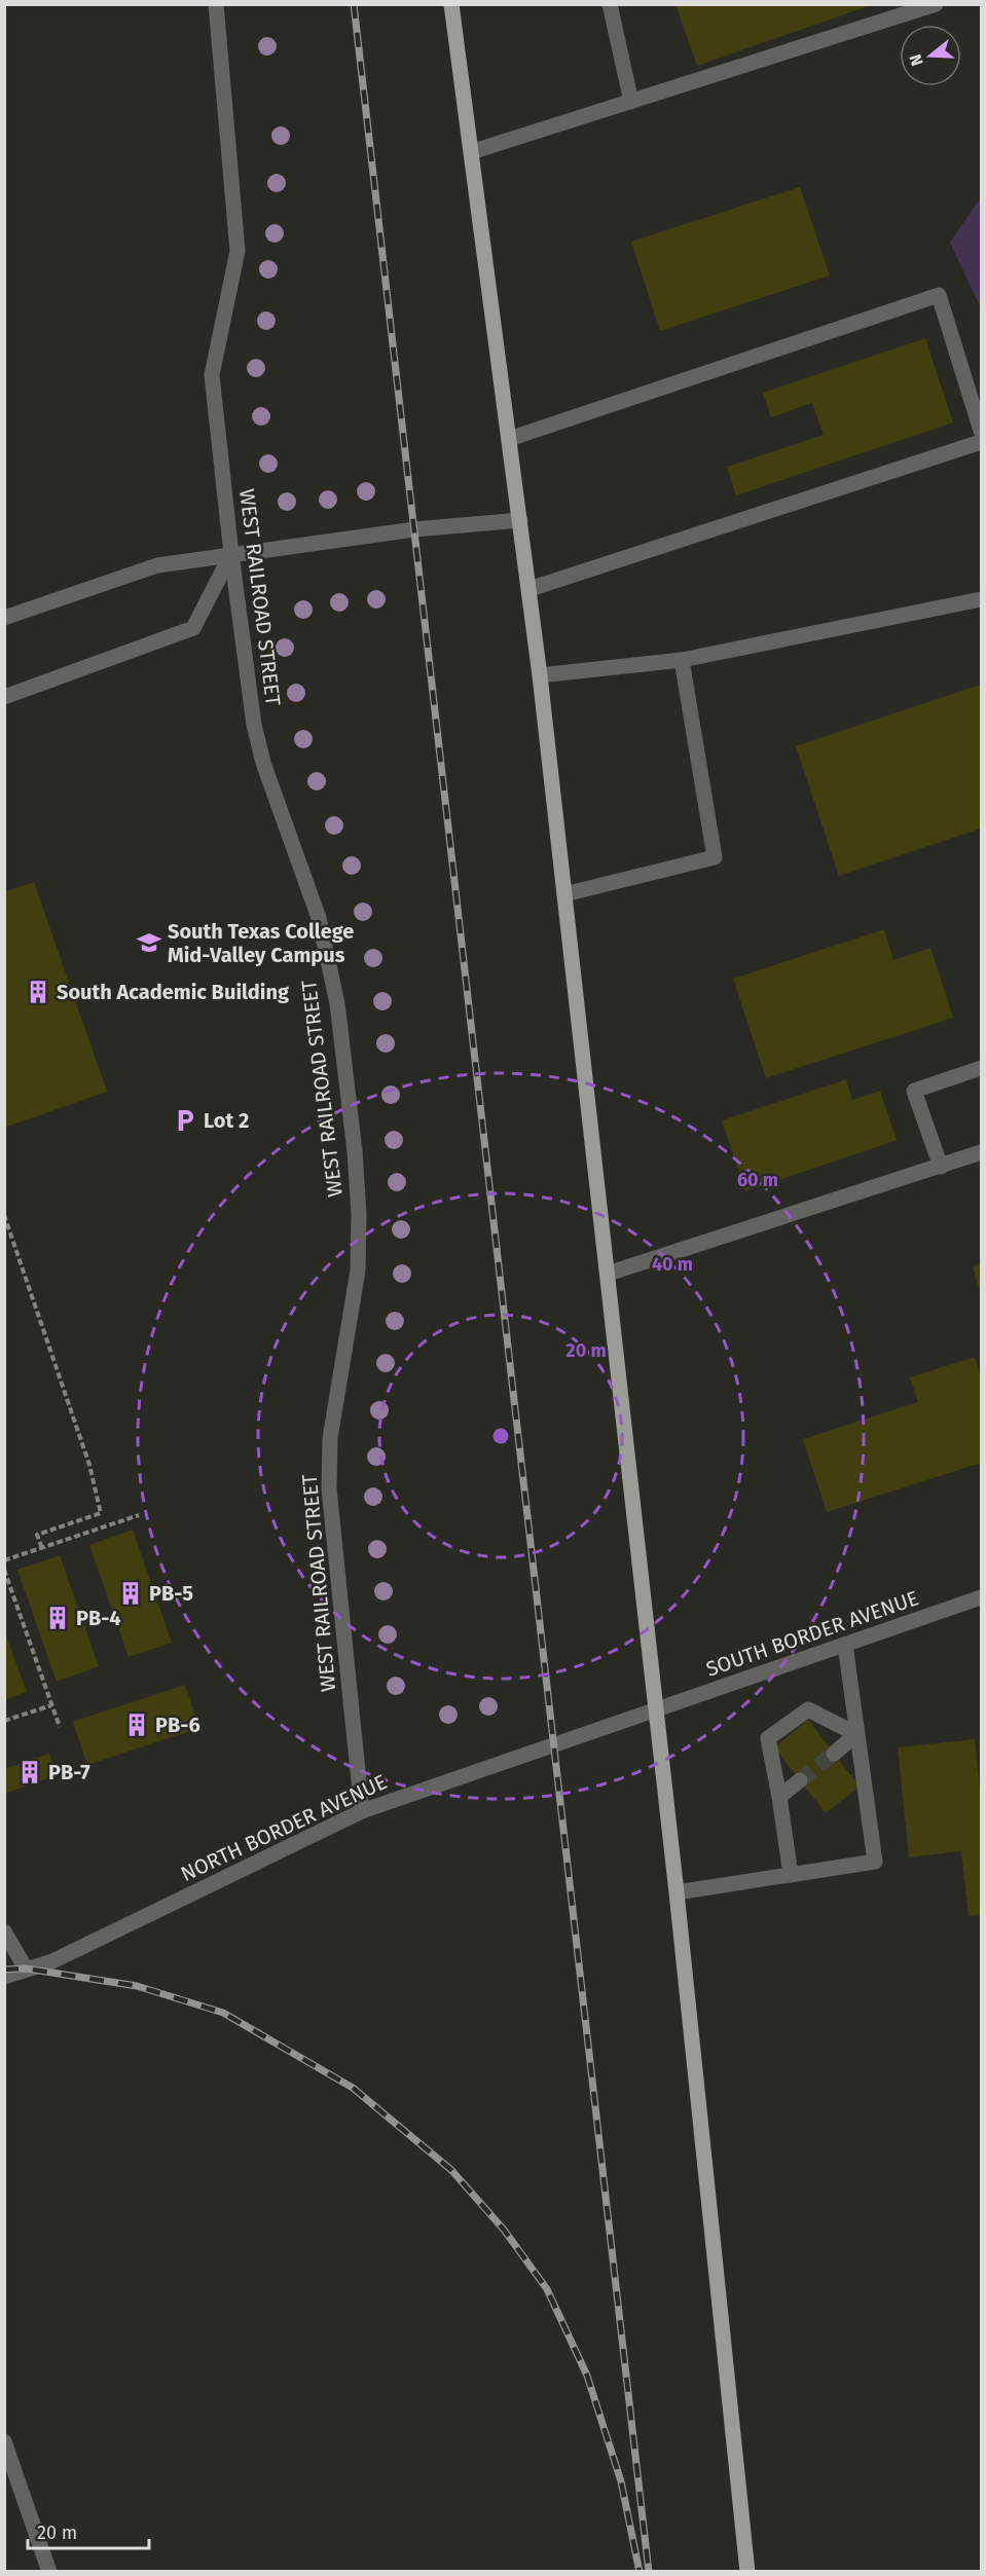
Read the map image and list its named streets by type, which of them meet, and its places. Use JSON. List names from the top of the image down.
{
  "streets": {
    "street": ["WEST RAILROAD STREET", "SOUTH BORDER AVENUE", "NORTH BORDER AVENUE"]
  },
  "crossings": [
    ["WEST RAILROAD STREET", "NORTH BORDER AVENUE"],
    ["SOUTH BORDER AVENUE", "NORTH BORDER AVENUE"]
  ],
  "places": {
    "school or university": ["South Texas College Mid-Valley Campus"],
    "building": [
      "South Academic Building",
      "PB-5",
      "PB-4",
      "PB-6",
      "PB-7"
    ],
    "parking": ["Lot 2"]
  },
  "scale_bar": "20 m",
  "north": "left",
  "rings": ["60 m", "40 m", "20 m"]
}
